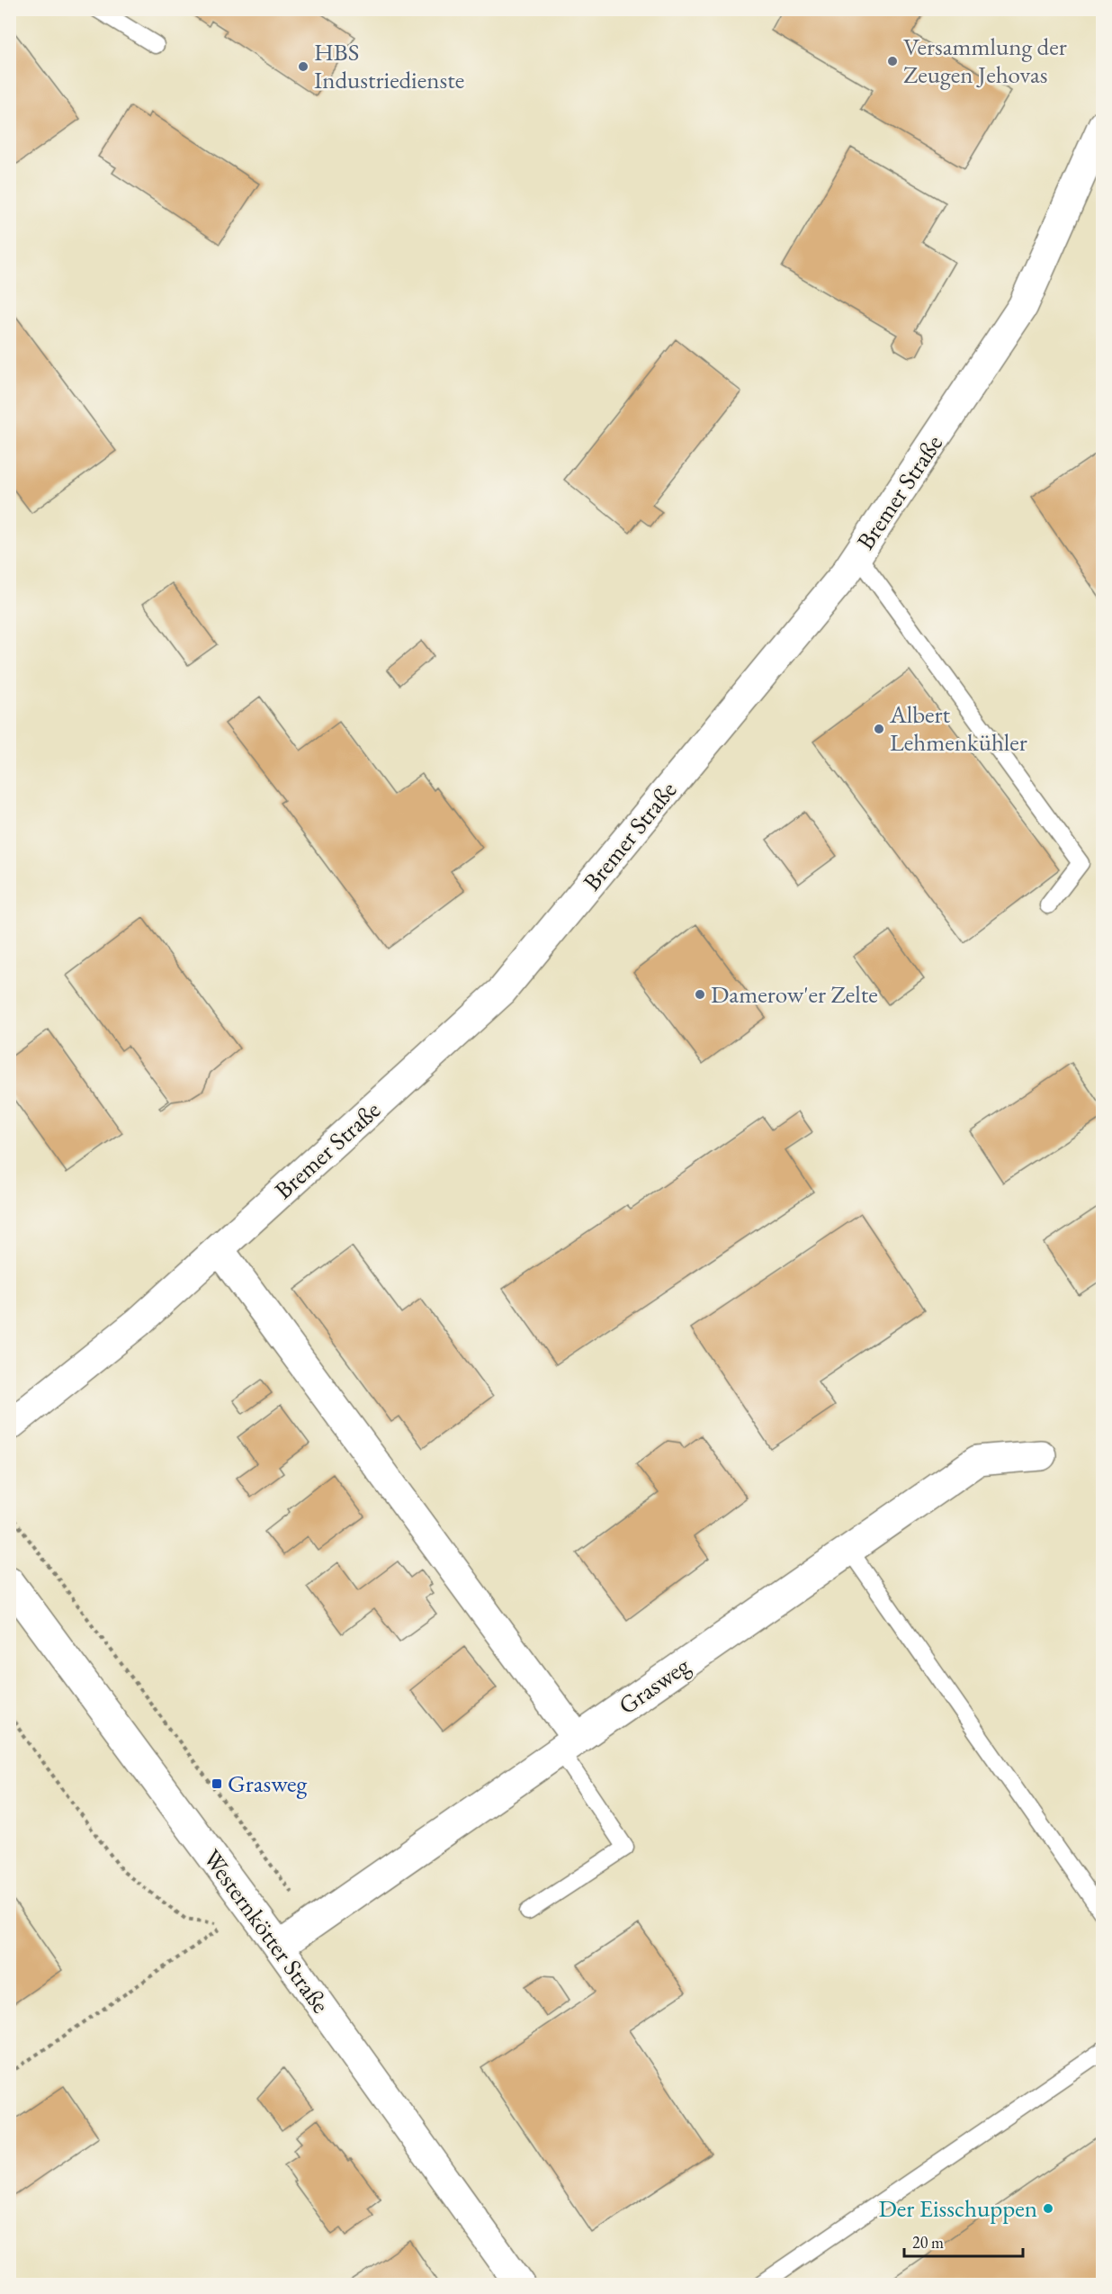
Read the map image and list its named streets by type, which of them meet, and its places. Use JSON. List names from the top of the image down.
{
  "streets": {
    "street": ["Bremer Straße", "Grasweg", "Westernkötter Straße"]
  },
  "crossings": [
    ["Grasweg", "Westernkötter Straße"]
  ],
  "places": {
    "other": [
      "Versammlung der Zeugen Jehovas",
      "HBS Industriedienste",
      "Albert Lehmenkühler",
      "Damerow'er Zelte",
      "Der Eisschuppen"
    ],
    "transit": ["Grasweg"]
  },
  "scale_bar": "20 m"
}
